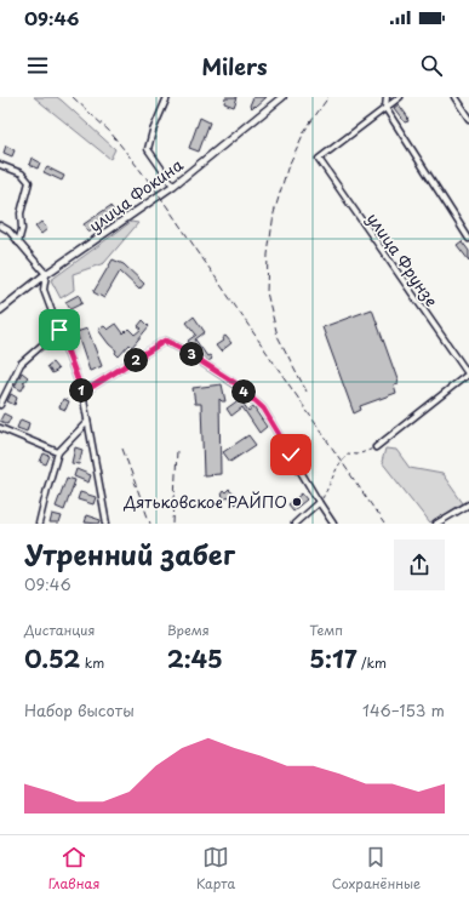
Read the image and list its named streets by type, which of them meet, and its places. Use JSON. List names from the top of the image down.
{
  "streets": {
    "main road": ["улица Фокина"],
    "street": ["улица Фрунзе"]
  },
  "places": ["Дятьковское РАЙПО"],
  "page": {
    "status": "09:46",
    "header": "Milers",
    "pins": [
      "3",
      "2",
      "1",
      "4"
    ],
    "heading": ["Утренний забег", "09:46"],
    "stats": [
      ["Дистанция", "0.52 km"],
      ["Время", "2:45"],
      ["Темп", "5:17 /km"]
    ],
    "chart": ["Набор высоты", "146–153 m"],
    "tabs": ["Главная", "Карта", "Сохранённые"]
  }
}
